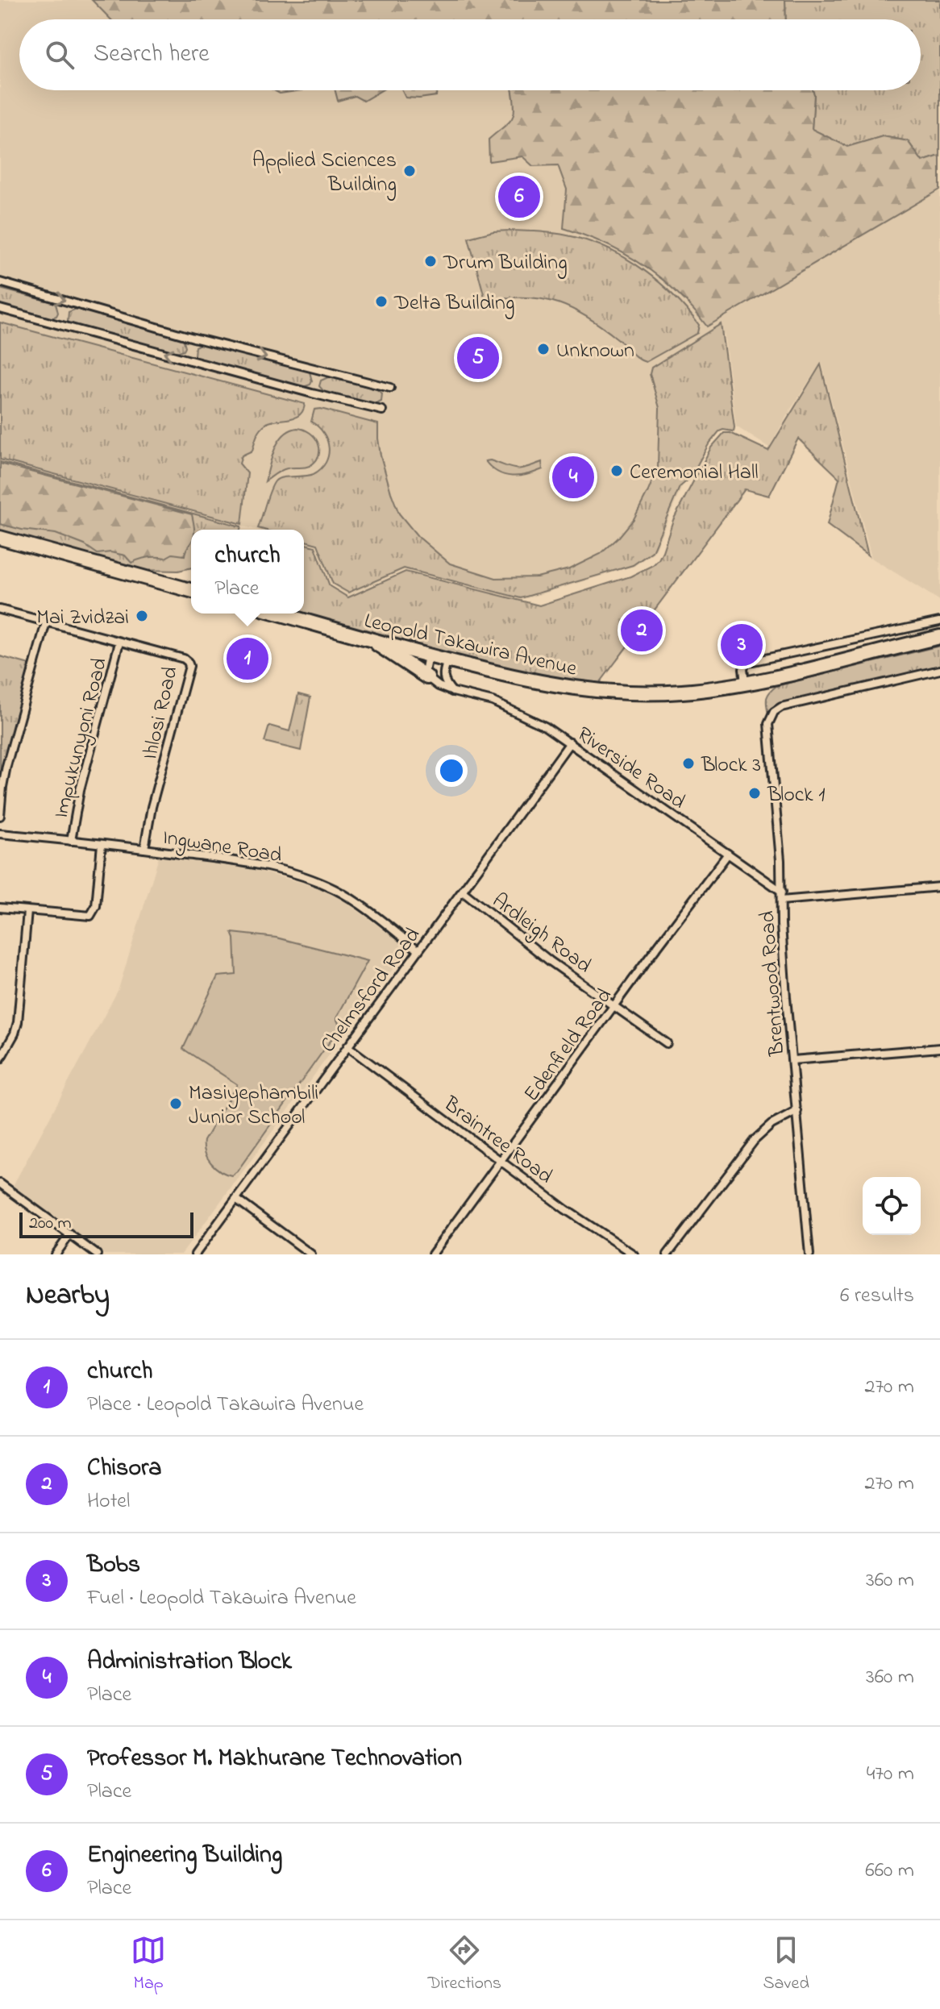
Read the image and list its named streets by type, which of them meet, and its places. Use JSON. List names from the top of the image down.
{
  "streets": {
    "highway": ["Leopold Takawira Avenue"],
    "street": [
      "Ihlosi Road",
      "Impukunyoni Road",
      "Riverside Road",
      "Ingwane Road",
      "Ardleigh Road",
      "Brentwood Road",
      "Chelmsford Road",
      "Edenfield Road",
      "Braintree Road"
    ]
  },
  "crossings": [
    ["Ihlosi Road", "Impukunyoni Road"],
    ["Ihlosi Road", "Ingwane Road"],
    ["Impukunyoni Road", "Ingwane Road"],
    ["Riverside Road", "Brentwood Road"],
    ["Riverside Road", "Chelmsford Road"],
    ["Riverside Road", "Edenfield Road"],
    ["Ingwane Road", "Chelmsford Road"],
    ["Ardleigh Road", "Chelmsford Road"],
    ["Ardleigh Road", "Edenfield Road"],
    ["Chelmsford Road", "Braintree Road"],
    ["Edenfield Road", "Braintree Road"]
  ],
  "places": [
    "Applied Sciences Building",
    "Drum Building",
    "Delta Building",
    "Unknown",
    "Ceremonial Hall",
    "Mai Zvidzai",
    "Block 3",
    "Block 1",
    "Masiyephambili Junior School"
  ],
  "scale_bar": "200 m",
  "page": {
    "search": "Search here",
    "pins": [
      "6",
      "5",
      "4",
      "2",
      "3",
      "1"
    ],
    "popup": ["church", "Place"],
    "scale": "200 m",
    "heading": ["Nearby", "6 results"],
    "list": [
      {
        "mark": "1",
        "name": "church",
        "note": "Place · Leopold Takawira Avenue",
        "value": "270 m"
      },
      {
        "mark": "2",
        "name": "Chisora",
        "note": "Hotel",
        "value": "270 m"
      },
      {
        "mark": "3",
        "name": "Bobs",
        "note": "Fuel · Leopold Takawira Avenue",
        "value": "360 m"
      },
      {
        "mark": "4",
        "name": "Administration Block",
        "note": "Place",
        "value": "360 m"
      },
      {
        "mark": "5",
        "name": "Professor M. Makhurane Technovation",
        "note": "Place",
        "value": "470 m"
      },
      {
        "mark": "6",
        "name": "Engineering Building",
        "note": "Place",
        "value": "660 m"
      }
    ],
    "nav": ["Map", "Directions", "Saved"]
  }
}
